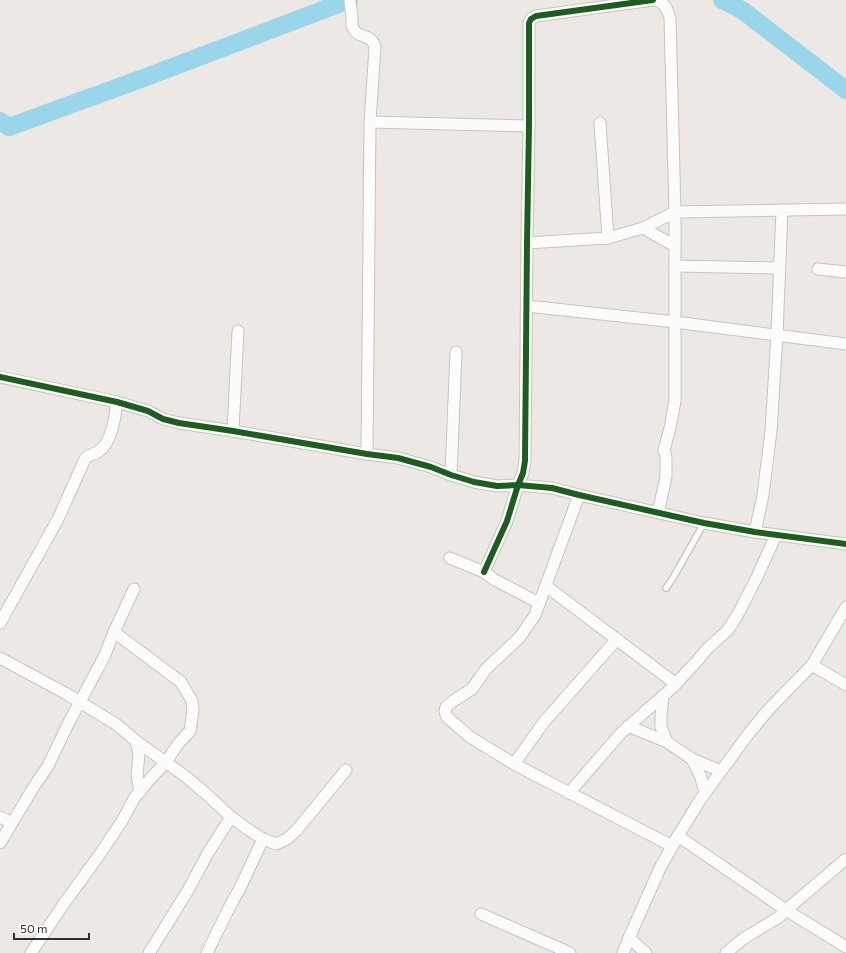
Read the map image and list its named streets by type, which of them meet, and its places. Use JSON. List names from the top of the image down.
{
  "scale_bar": "50 m"
}
